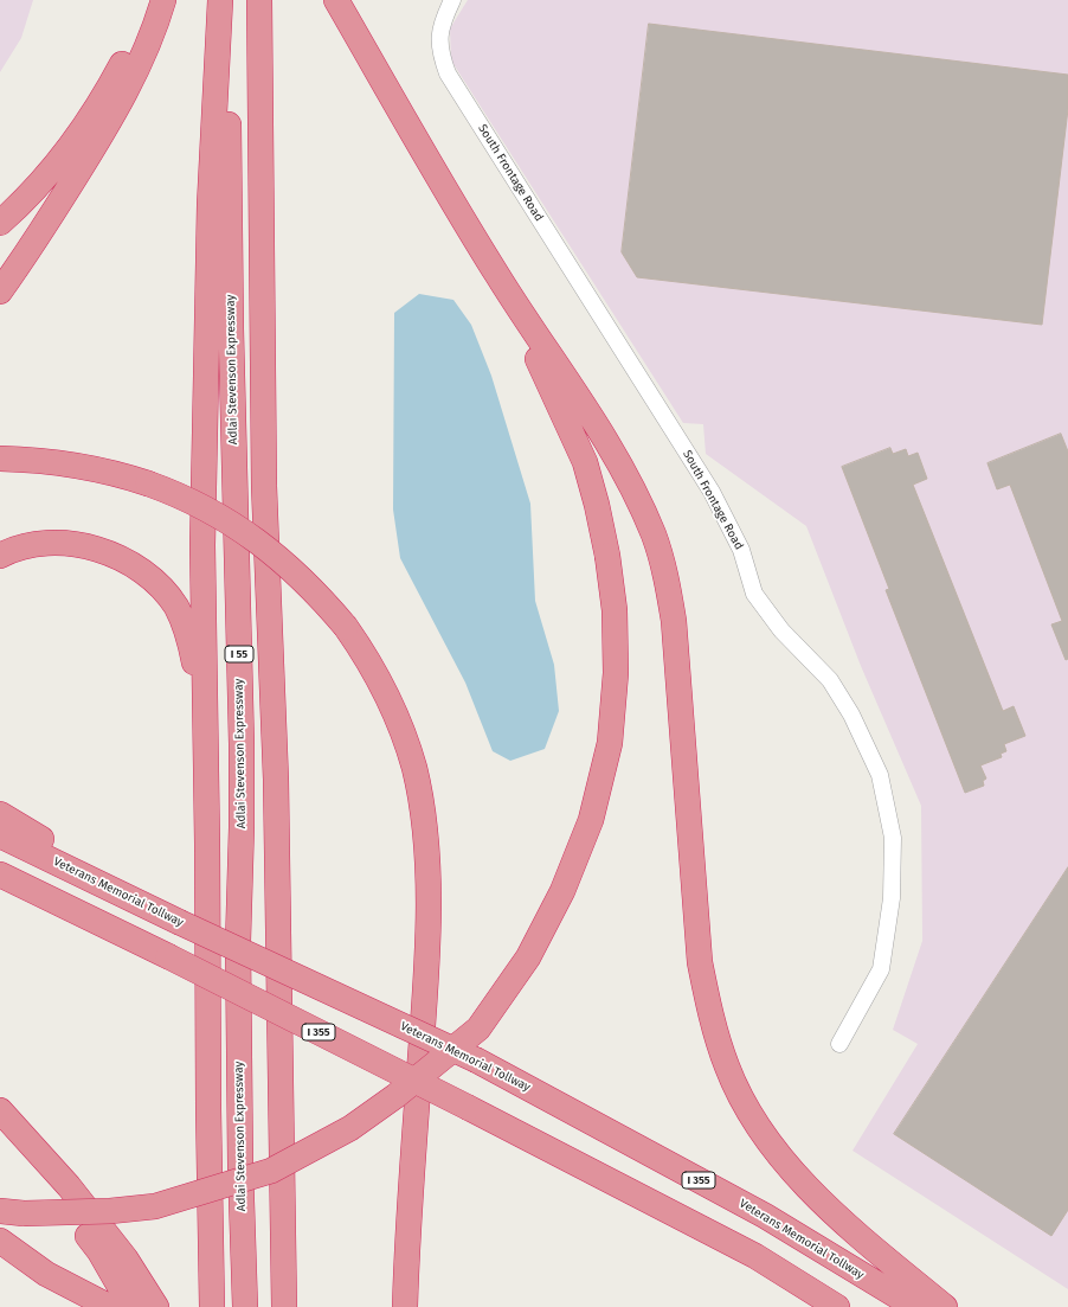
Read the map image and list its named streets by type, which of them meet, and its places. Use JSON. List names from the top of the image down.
{
  "streets": {
    "highway": [
      "Adlai Stevenson Expressway",
      "I 55",
      "Veterans Memorial Tollway",
      "I 355"
    ],
    "street": ["South Frontage Road"]
  }
}
